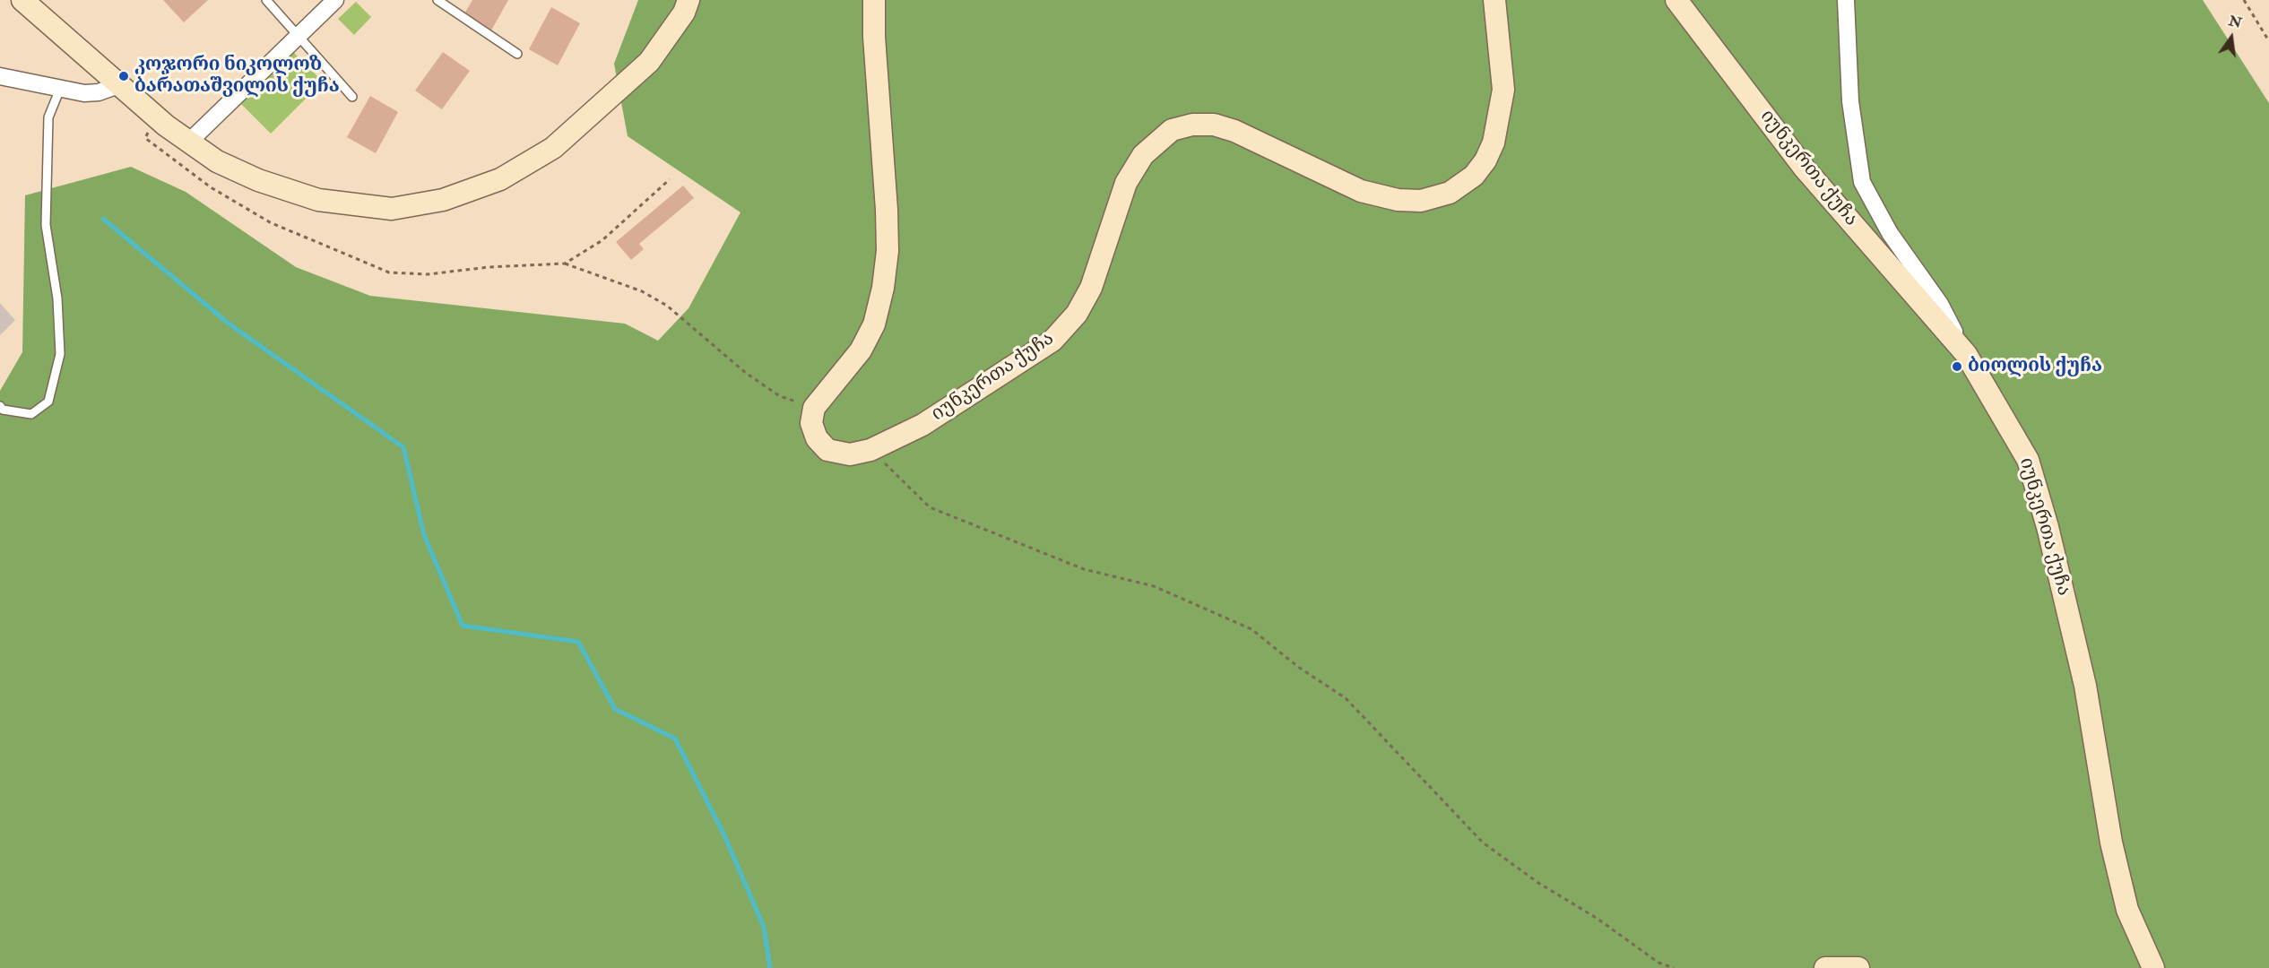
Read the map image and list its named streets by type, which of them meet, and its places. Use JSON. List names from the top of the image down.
{
  "streets": {
    "main road": ["იუნკერთა ქუჩა"]
  },
  "places": ["კოჯორი ნიკოლოზ ბარათაშვილის ქუჩა", "ბიოლის ქუჩა"],
  "north": "top"
}
